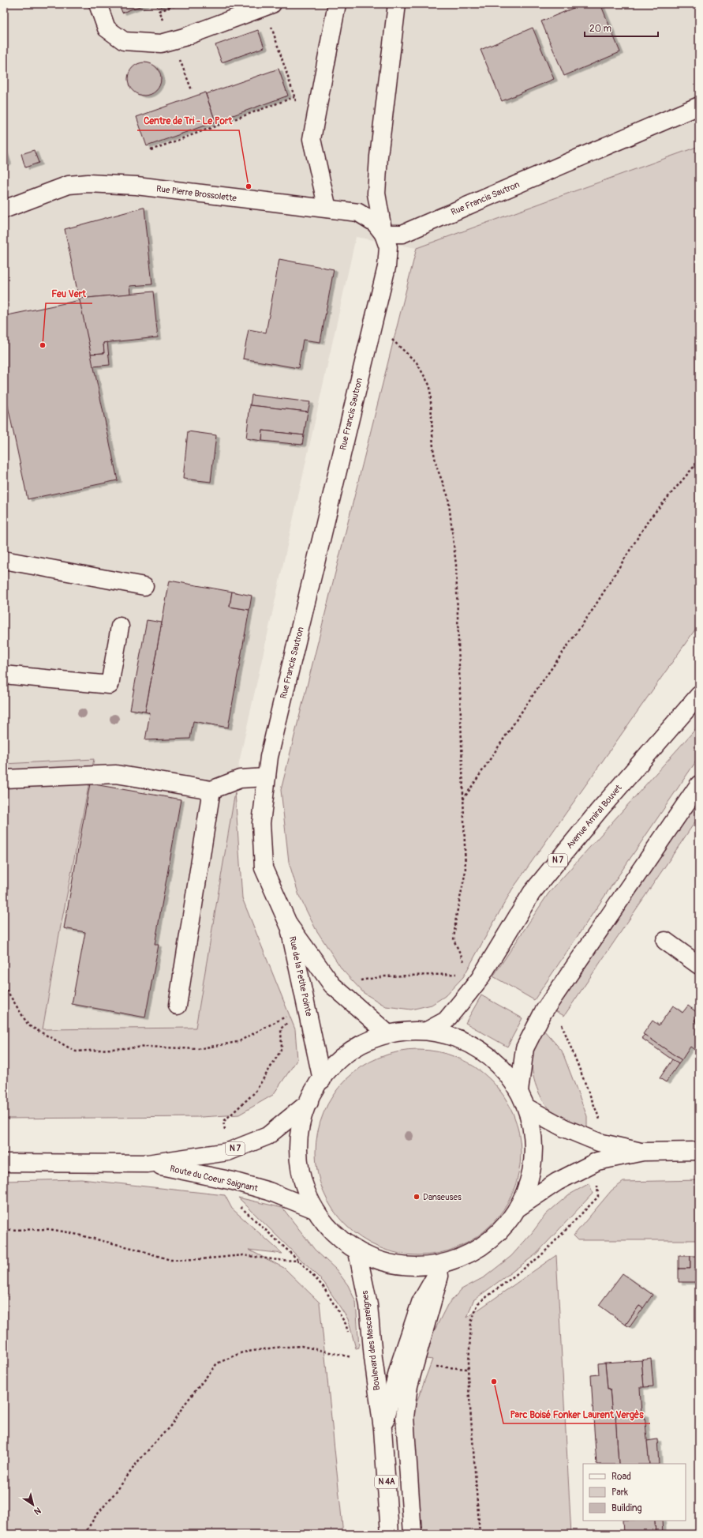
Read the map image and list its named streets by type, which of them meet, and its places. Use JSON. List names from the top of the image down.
{
  "streets": {
    "main road": [
      "Rue Pierre Brossolette",
      "Rue Francis Sautron",
      "Avenue Amiral Bouvet",
      "N 7",
      "Rue de la Petite Pointe",
      "Route du Coeur Saignant",
      "Boulevard des Mascareignes",
      "N 4A"
    ]
  },
  "crossings": [
    ["Rue Pierre Brossolette", "Rue Francis Sautron"],
    ["Rue Francis Sautron", "Rue de la Petite Pointe"]
  ],
  "places": [
    "Centre de Tri - Le Port",
    "Feu Vert",
    "Danseuses",
    "Parc Boisé Fonker Laurent Vergès"
  ],
  "legend": ["Road", "Park", "Building"],
  "scale_bar": "20 m",
  "north": "bottom right"
}
